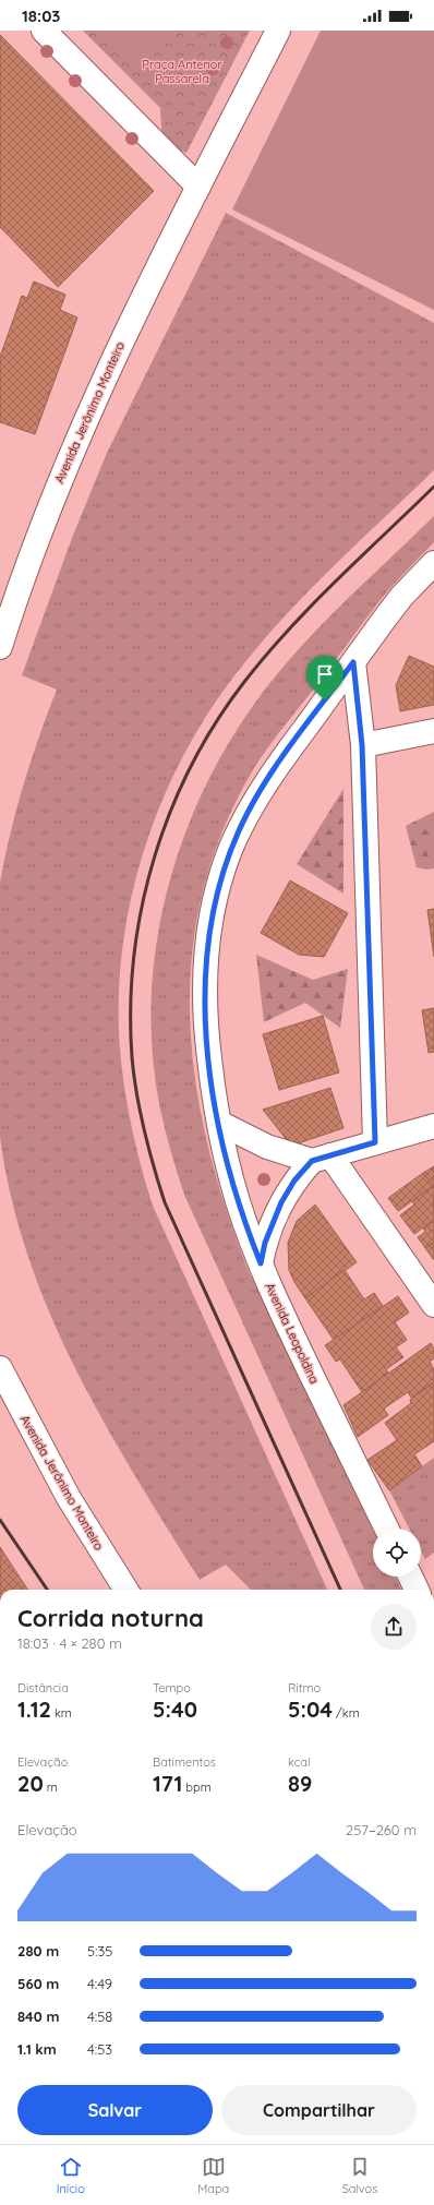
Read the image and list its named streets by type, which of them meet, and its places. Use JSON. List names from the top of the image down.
{
  "streets": {
    "street": ["Avenida Jerônimo Monteiro", "Avenida Leopoldina"]
  },
  "parks": ["Praça Antenor Passarela"],
  "page": {
    "status": "18:03",
    "heading": ["Corrida noturna", "18:03 · 4 × 280 m"],
    "stats": [
      ["Distância", "1.12 km"],
      ["Tempo", "5:40"],
      ["Ritmo", "5:04 /km"],
      ["Elevação", "20 m"],
      ["Batimentos", "171 bpm"],
      ["kcal", "89"]
    ],
    "chart": ["Elevação", "257–260 m"],
    "list": [
      {
        "name": "280 m",
        "note": "5:35"
      },
      {
        "name": "560 m",
        "note": "4:49"
      },
      {
        "name": "840 m",
        "note": "4:58"
      },
      {
        "name": "1.1 km",
        "note": "4:53"
      }
    ],
    "buttons": ["Salvar", "Compartilhar"],
    "tabs": ["Início", "Mapa", "Salvos"]
  }
}
